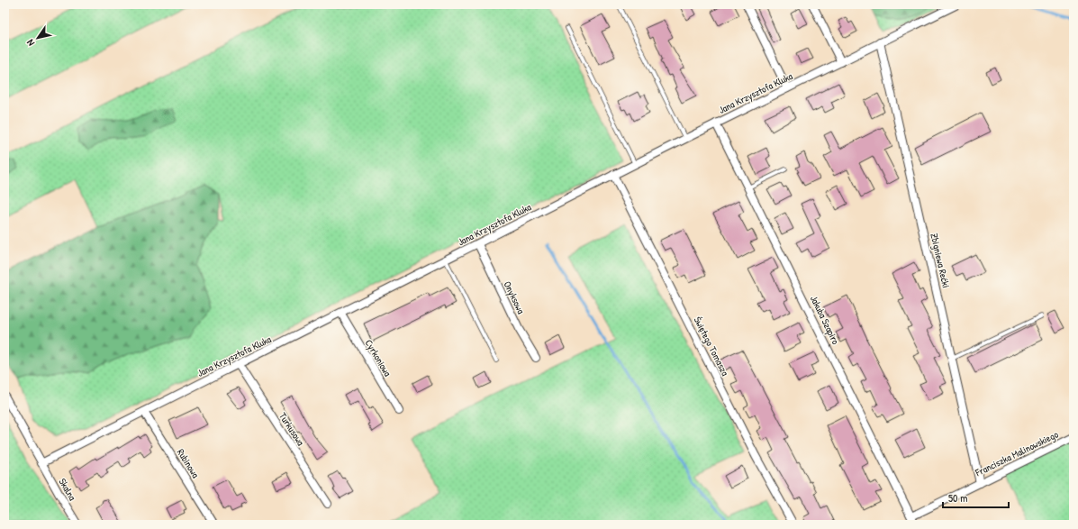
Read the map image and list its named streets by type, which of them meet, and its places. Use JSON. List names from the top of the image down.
{
  "streets": {
    "street": [
      "Jana Krzysztofa Kluka",
      "Zbigniewa Rećki",
      "Onyksowa",
      "Jakuba Szapiro",
      "Świętego Tomasza",
      "Cyrkoniowa",
      "Turkusowa",
      "Franciszka Malinowskiego",
      "Rubinowa",
      "Skalna"
    ]
  },
  "crossings": [
    ["Jana Krzysztofa Kluka", "Zbigniewa Rećki"],
    ["Jana Krzysztofa Kluka", "Onyksowa"],
    ["Jana Krzysztofa Kluka", "Jakuba Szapiro"],
    ["Jana Krzysztofa Kluka", "Świętego Tomasza"],
    ["Jana Krzysztofa Kluka", "Cyrkoniowa"],
    ["Jana Krzysztofa Kluka", "Turkusowa"],
    ["Jana Krzysztofa Kluka", "Rubinowa"],
    ["Jana Krzysztofa Kluka", "Skalna"],
    ["Zbigniewa Rećki", "Franciszka Malinowskiego"],
    ["Jakuba Szapiro", "Franciszka Malinowskiego"]
  ],
  "scale_bar": "50 m",
  "north": "bottom left"
}
